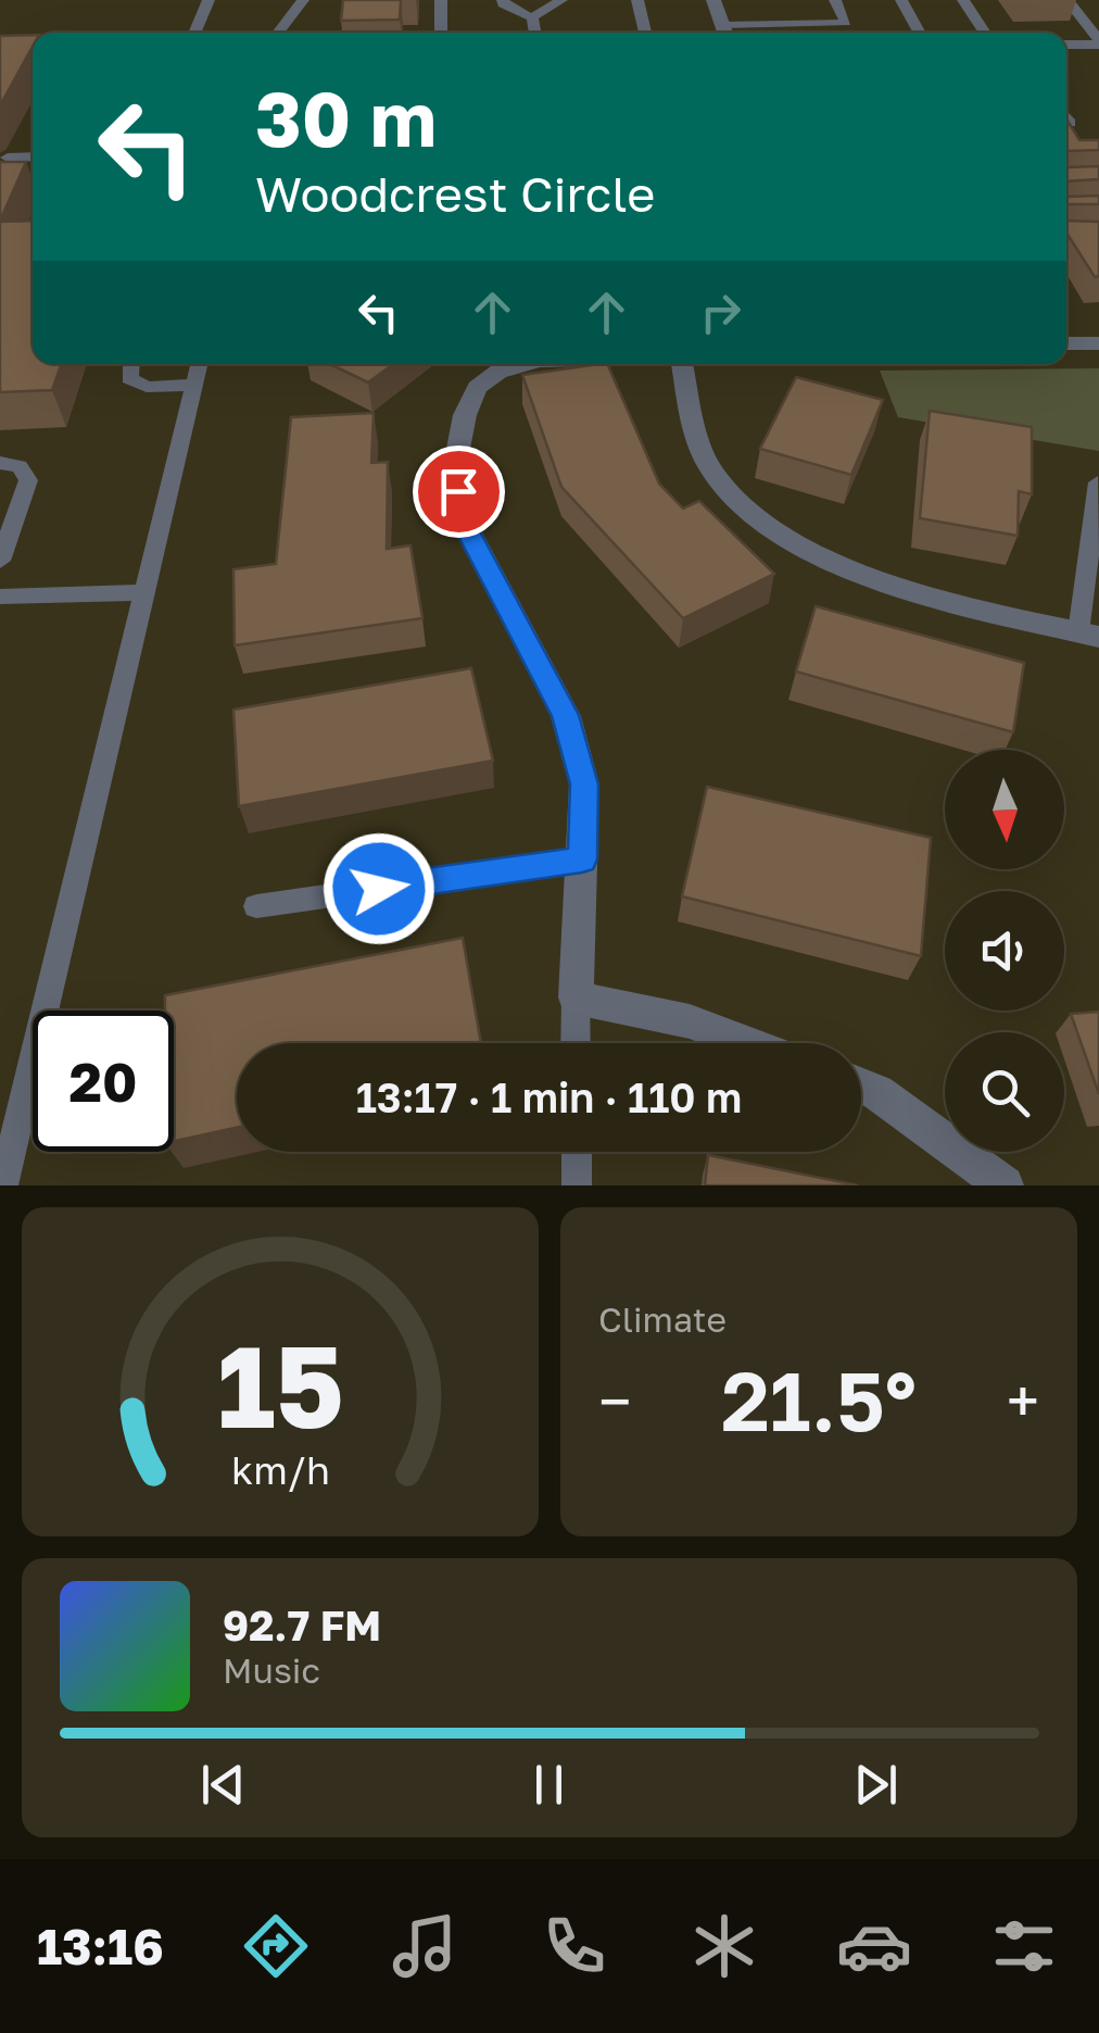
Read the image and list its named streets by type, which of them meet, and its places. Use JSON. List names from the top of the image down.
{
  "north": "bottom",
  "page": {
    "turn": ["30 m", "Woodcrest Circle"],
    "limit": "20",
    "trip": "13:17 · 1 min · 110 m",
    "tile": "Climate",
    "heat": ["−", "21.5°", "+"],
    "song": ["92.7 FM", "Music"],
    "tabs": "13:16",
    "gauge": ["15", "km/h"]
  }
}
